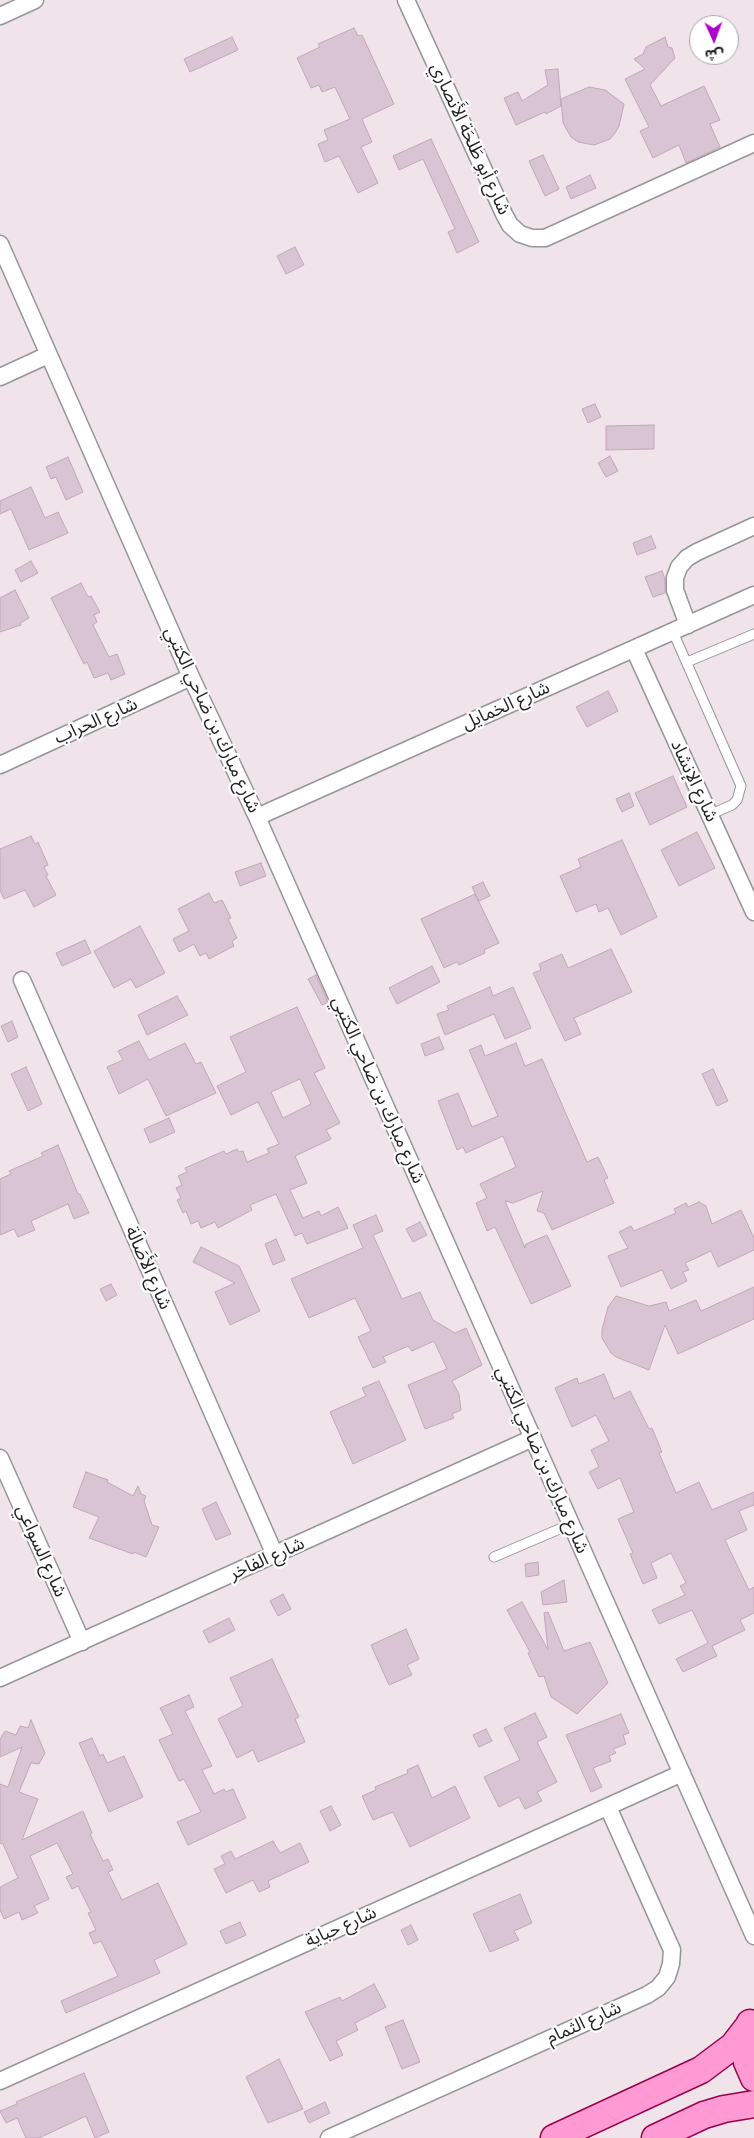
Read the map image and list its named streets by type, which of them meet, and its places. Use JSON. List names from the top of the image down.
{
  "streets": {
    "street": [
      "شارع أبو طَلحَة الأَنصاري",
      "شارع الخمايل",
      "شارع مبارك بن ضاحي الكتبي",
      "شارع الحراب",
      "شارع الإنشاد",
      "شارع الأَصَالَة",
      "شارع السواعي",
      "شارع الفاخر",
      "شارع حباية",
      "شارع الثمام"
    ]
  },
  "crossings": [
    ["شارع الخمايل", "شارع مبارك بن ضاحي الكتبي"],
    ["شارع الخمايل", "شارع الإنشاد"],
    ["شارع مبارك بن ضاحي الكتبي", "شارع الحراب"],
    ["شارع مبارك بن ضاحي الكتبي", "شارع الفاخر"],
    ["شارع مبارك بن ضاحي الكتبي", "شارع حباية"],
    ["شارع الأَصَالَة", "شارع الفاخر"],
    ["شارع السواعي", "شارع الفاخر"],
    ["شارع حباية", "شارع الثمام"]
  ],
  "north": "bottom"
}
